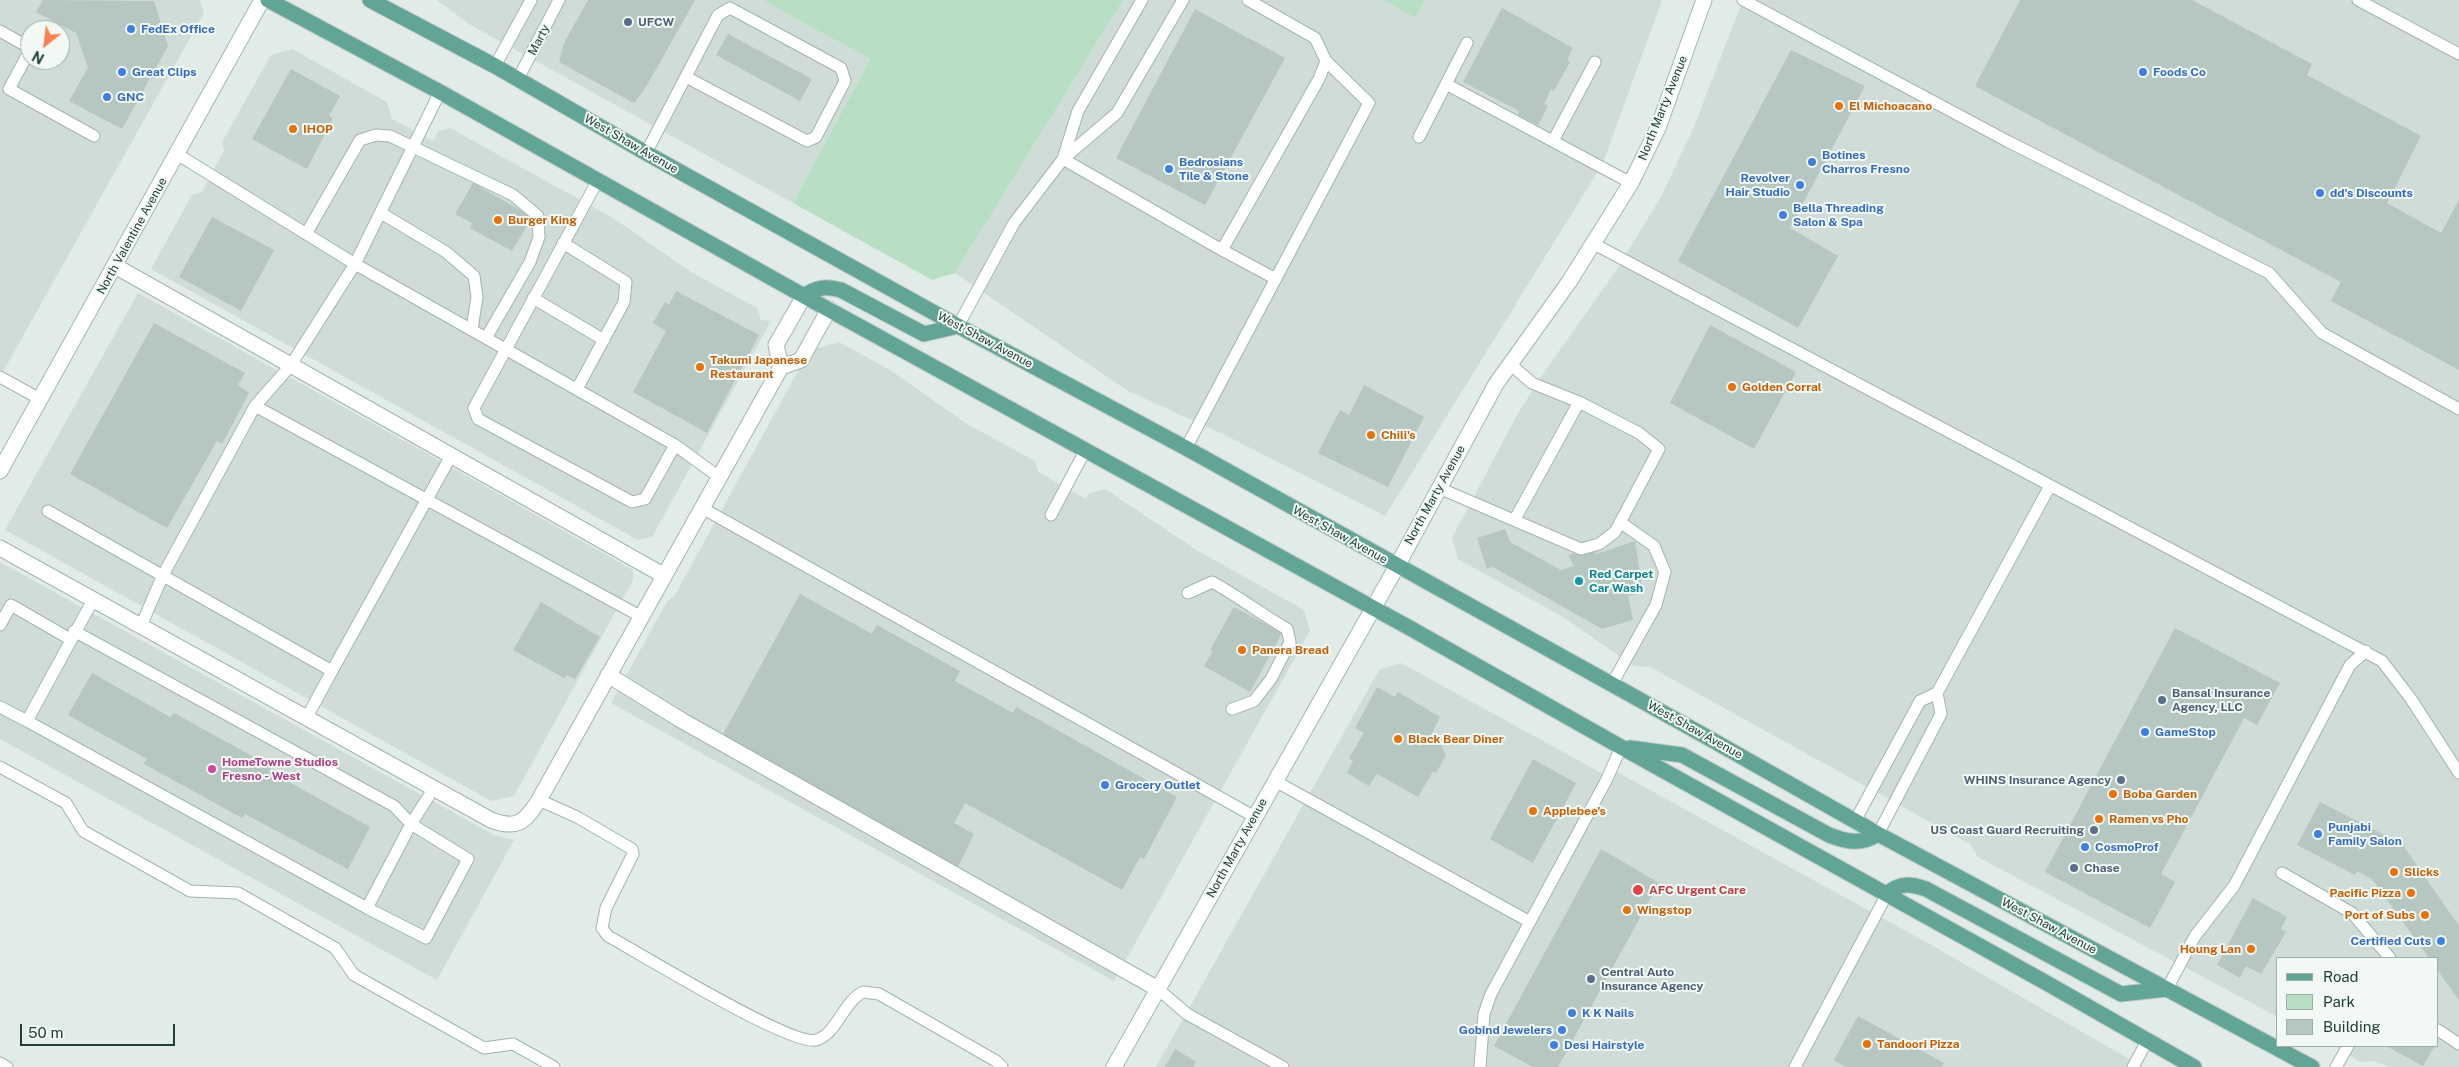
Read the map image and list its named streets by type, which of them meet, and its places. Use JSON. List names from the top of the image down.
{
  "streets": {
    "main road": ["West Shaw Avenue"],
    "street": ["North Marty Avenue", "North Valentine Avenue"],
    "lane": ["Marty"]
  },
  "crossings": [
    ["Marty", "West Shaw Avenue"],
    ["North Marty Avenue", "West Shaw Avenue"]
  ],
  "places": [
    "UFCW",
    "FedEx Office",
    "Great Clips",
    "Foods Co",
    "GNC",
    "El Michoacano",
    "IHOP",
    "Botines Charros Fresno",
    "Bedrosians Tile & Stone",
    "Revolver Hair Studio",
    "dd's Discounts",
    "Bella Threading Salon & Spa",
    "Burger King",
    "Takumi Japanese Restaurant",
    "Golden Corral",
    "Chili's",
    "Red Carpet Car Wash",
    "Panera Bread",
    "Bansal Insurance Agency, LLC",
    "GameStop",
    "Black Bear Diner",
    "HomeTowne Studios Fresno - West",
    "WHINS Insurance Agency",
    "Grocery Outlet",
    "Boba Garden",
    "Applebee's",
    "Ramen vs Pho",
    "US Coast Guard Recruiting",
    "Punjabi Family Salon",
    "CosmoProf",
    "Chase",
    "Slicks",
    "AFC Urgent Care",
    "Pacific Pizza",
    "Wingstop",
    "Port of Subs",
    "Certified Cuts",
    "Houng Lan",
    "Central Auto Insurance Agency",
    "K K Nails",
    "Gobind Jewelers",
    "Tandoori Pizza",
    "Desi Hairstyle"
  ],
  "legend": ["Road", "Park", "Building"],
  "scale_bar": "50 m",
  "north": "bottom left"
}
